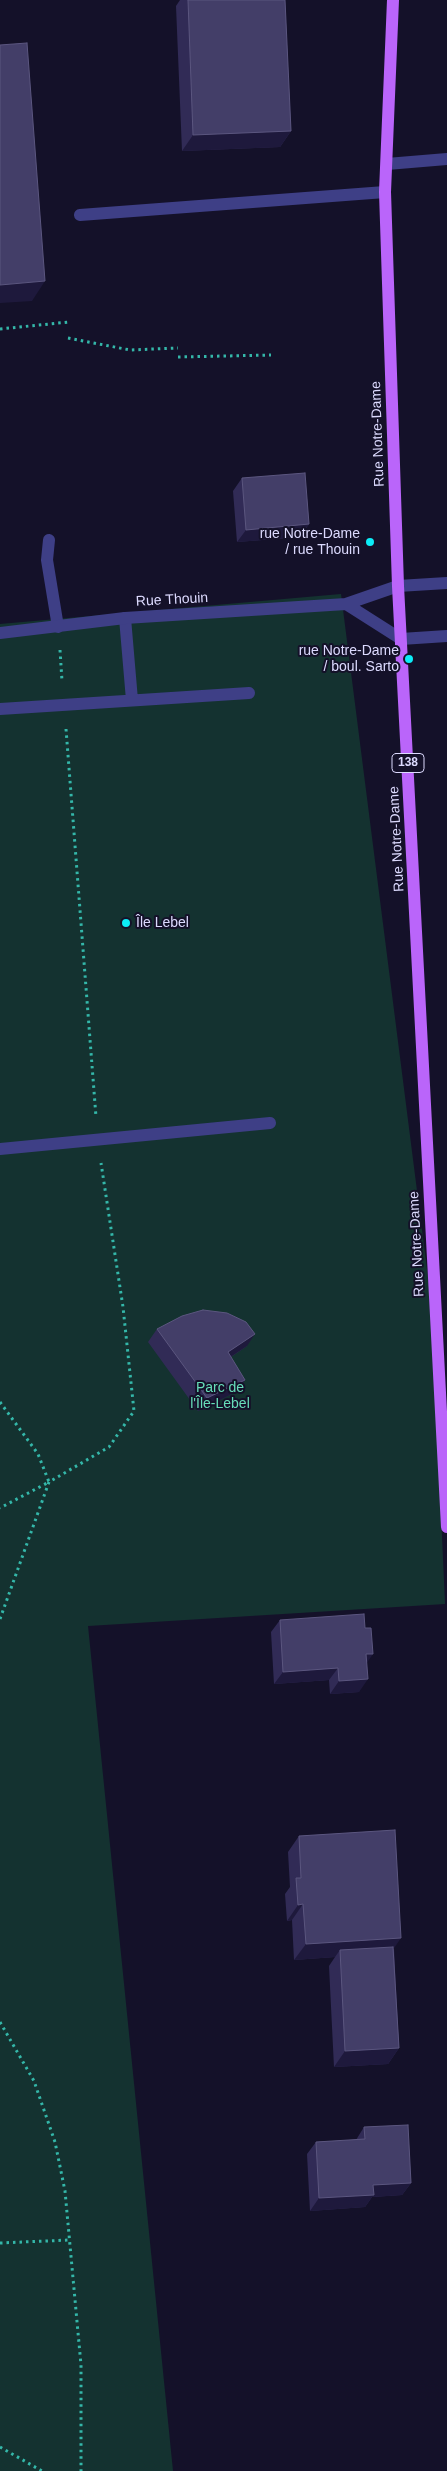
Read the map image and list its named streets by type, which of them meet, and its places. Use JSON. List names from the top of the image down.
{
  "streets": {
    "main road": ["Rue Notre-Dame", "138"],
    "street": ["Rue Thouin"]
  },
  "crossings": [
    ["Rue Notre-Dame", "Rue Thouin"]
  ],
  "parks": ["Parc de l'Île-Lebel"],
  "places": ["rue Notre-Dame / rue Thouin", "rue Notre-Dame / boul. Sarto", "Île Lebel"]
}
